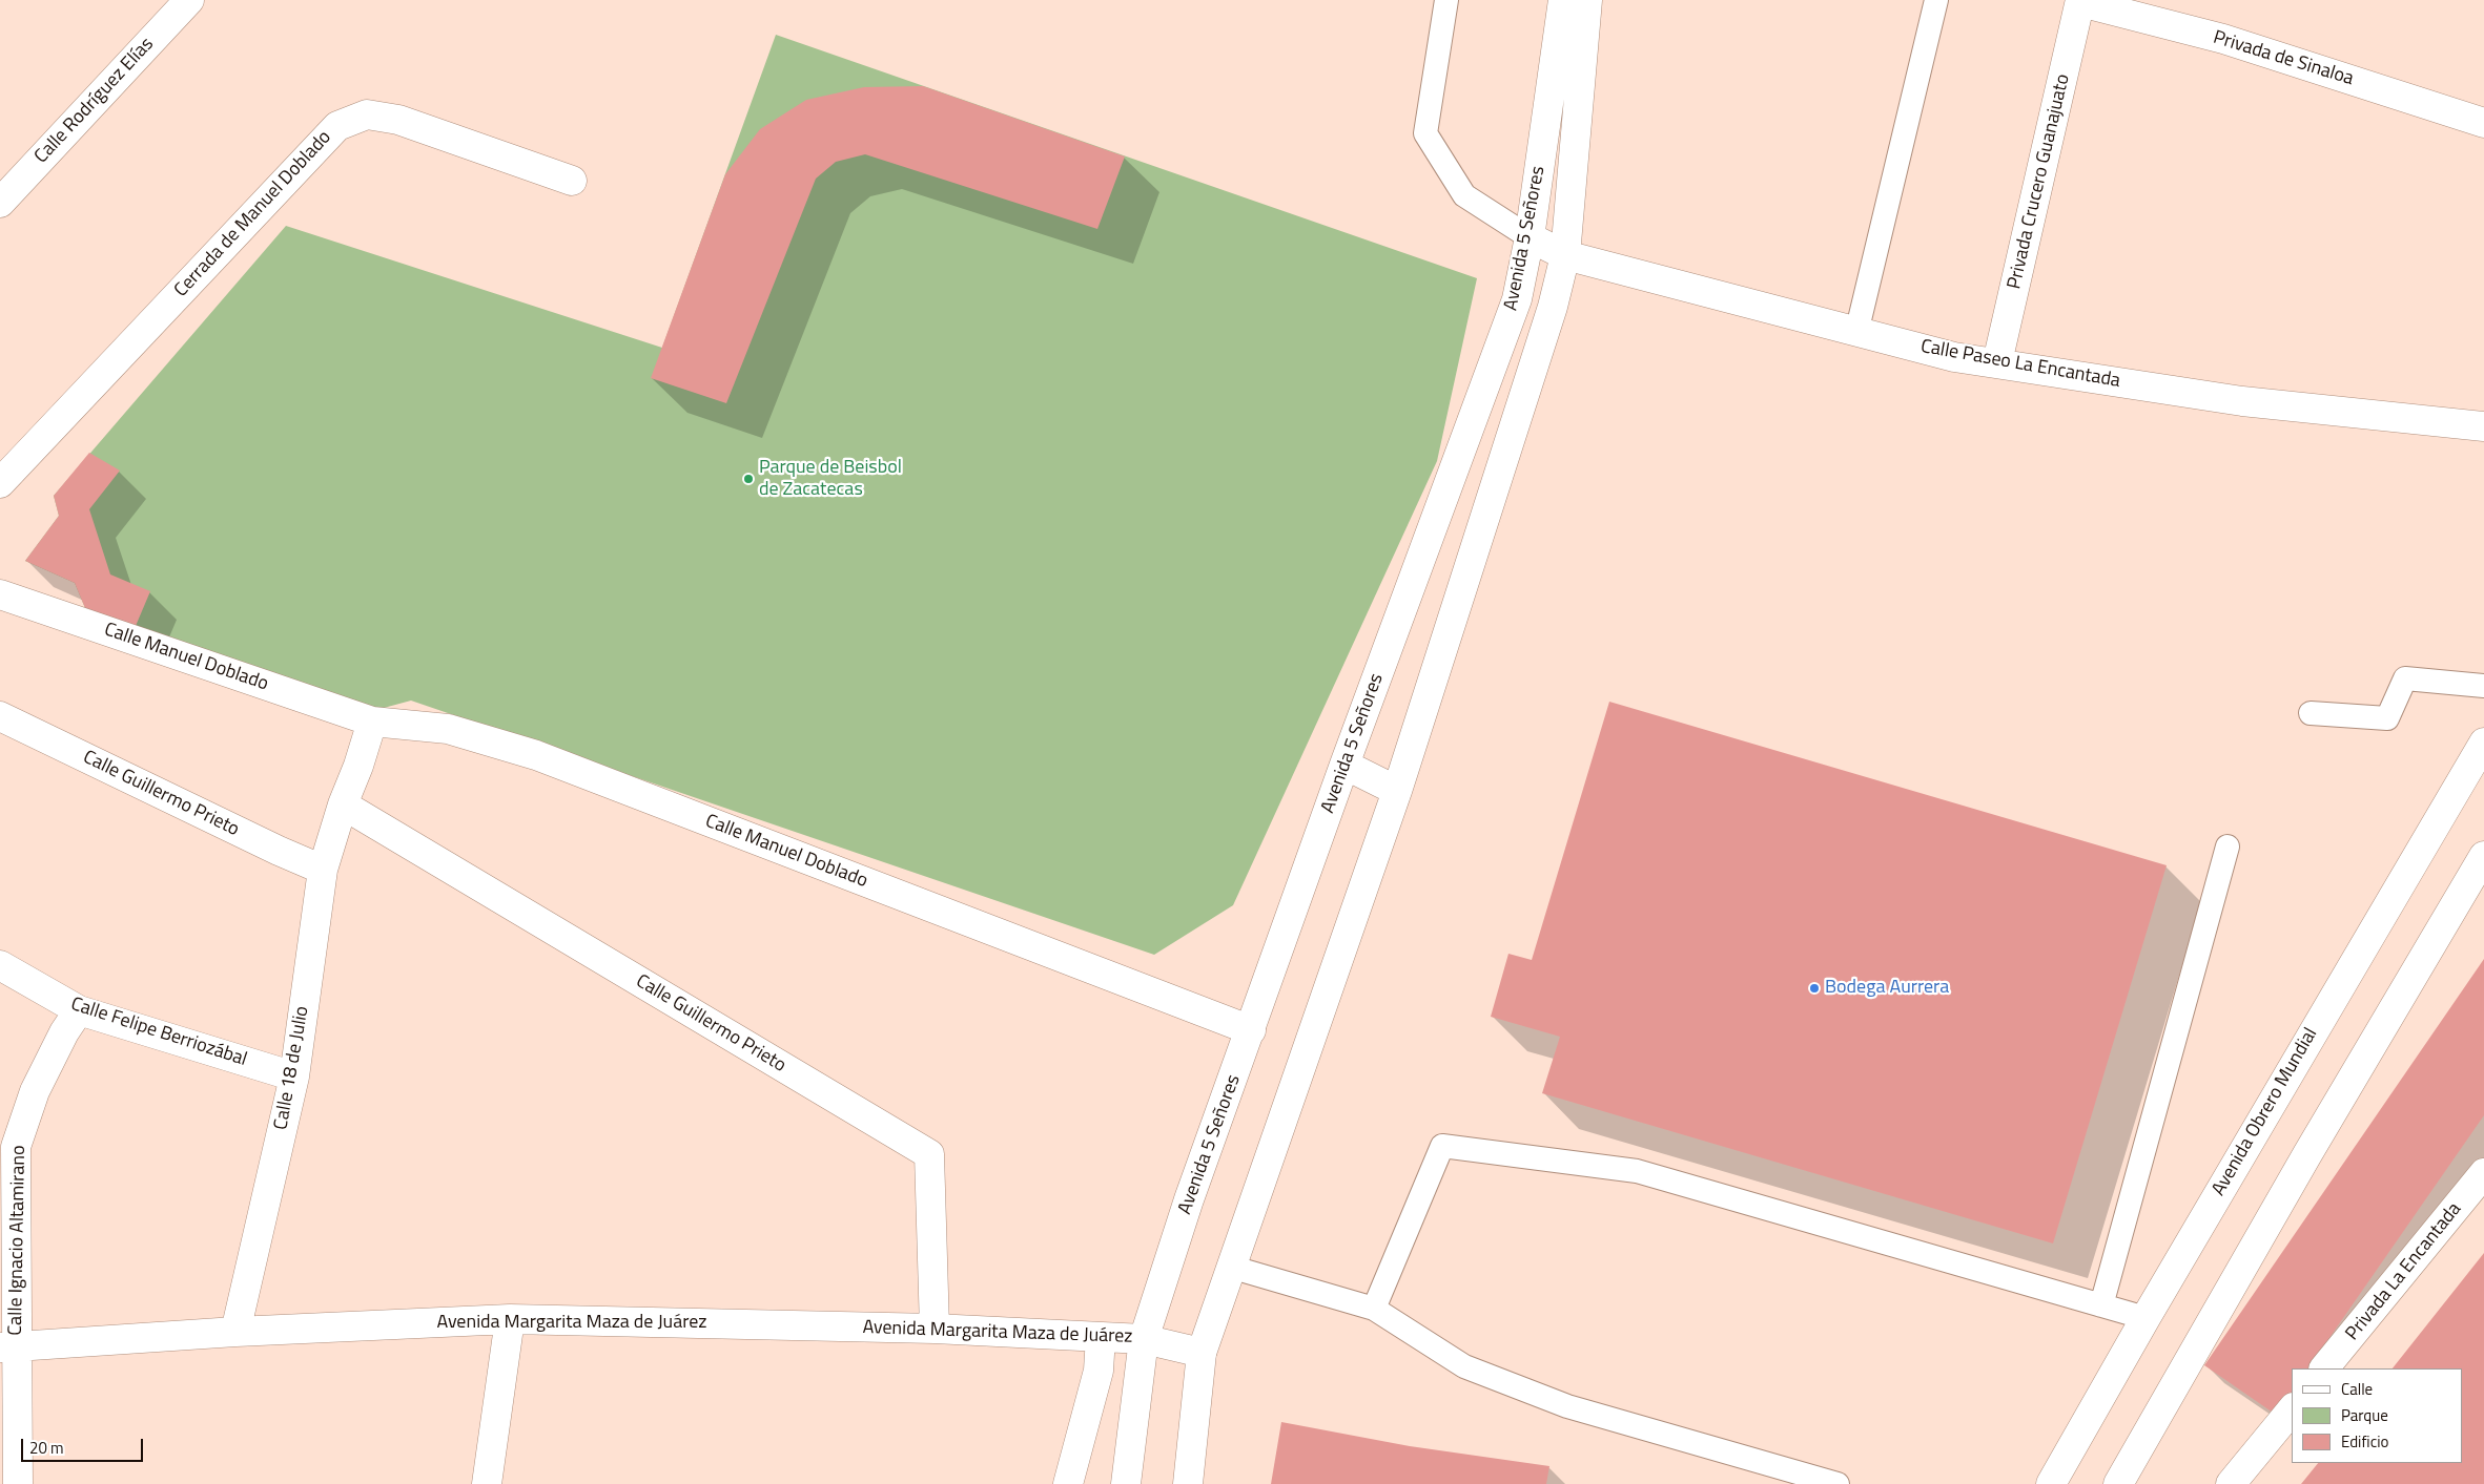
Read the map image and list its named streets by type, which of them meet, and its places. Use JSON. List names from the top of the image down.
{
  "streets": {
    "street": [
      "Privada de Sinaloa",
      "Calle Rodríguez Elías",
      "Privada Crucero Guanajuato",
      "Cerrada de Manuel Doblado",
      "Avenida 5 Señores",
      "Calle Paseo La Encantada",
      "Calle Manuel Doblado",
      "Calle Guillermo Prieto",
      "Calle Felipe Berriozábal",
      "Calle 18 de Julio",
      "Avenida Obrero Mundial",
      "Calle Ignacio Altamirano",
      "Privada La Encantada",
      "Avenida Margarita Maza de Juárez"
    ]
  },
  "crossings": [
    ["Privada de Sinaloa", "Privada Crucero Guanajuato"],
    ["Privada Crucero Guanajuato", "Calle Paseo La Encantada"],
    ["Avenida 5 Señores", "Calle Paseo La Encantada"],
    ["Avenida 5 Señores", "Calle Manuel Doblado"],
    ["Avenida 5 Señores", "Avenida Margarita Maza de Juárez"],
    ["Calle Guillermo Prieto", "Calle 18 de Julio"],
    ["Calle Guillermo Prieto", "Avenida Margarita Maza de Juárez"],
    ["Calle Felipe Berriozábal", "Calle 18 de Julio"],
    ["Calle Felipe Berriozábal", "Calle Ignacio Altamirano"],
    ["Calle 18 de Julio", "Avenida Margarita Maza de Juárez"],
    ["Calle Ignacio Altamirano", "Avenida Margarita Maza de Juárez"]
  ],
  "places": ["Parque de Beisbol de Zacatecas", "Bodega Aurrera"],
  "legend": ["Calle", "Parque", "Edificio"],
  "scale_bar": "20 m"
}
